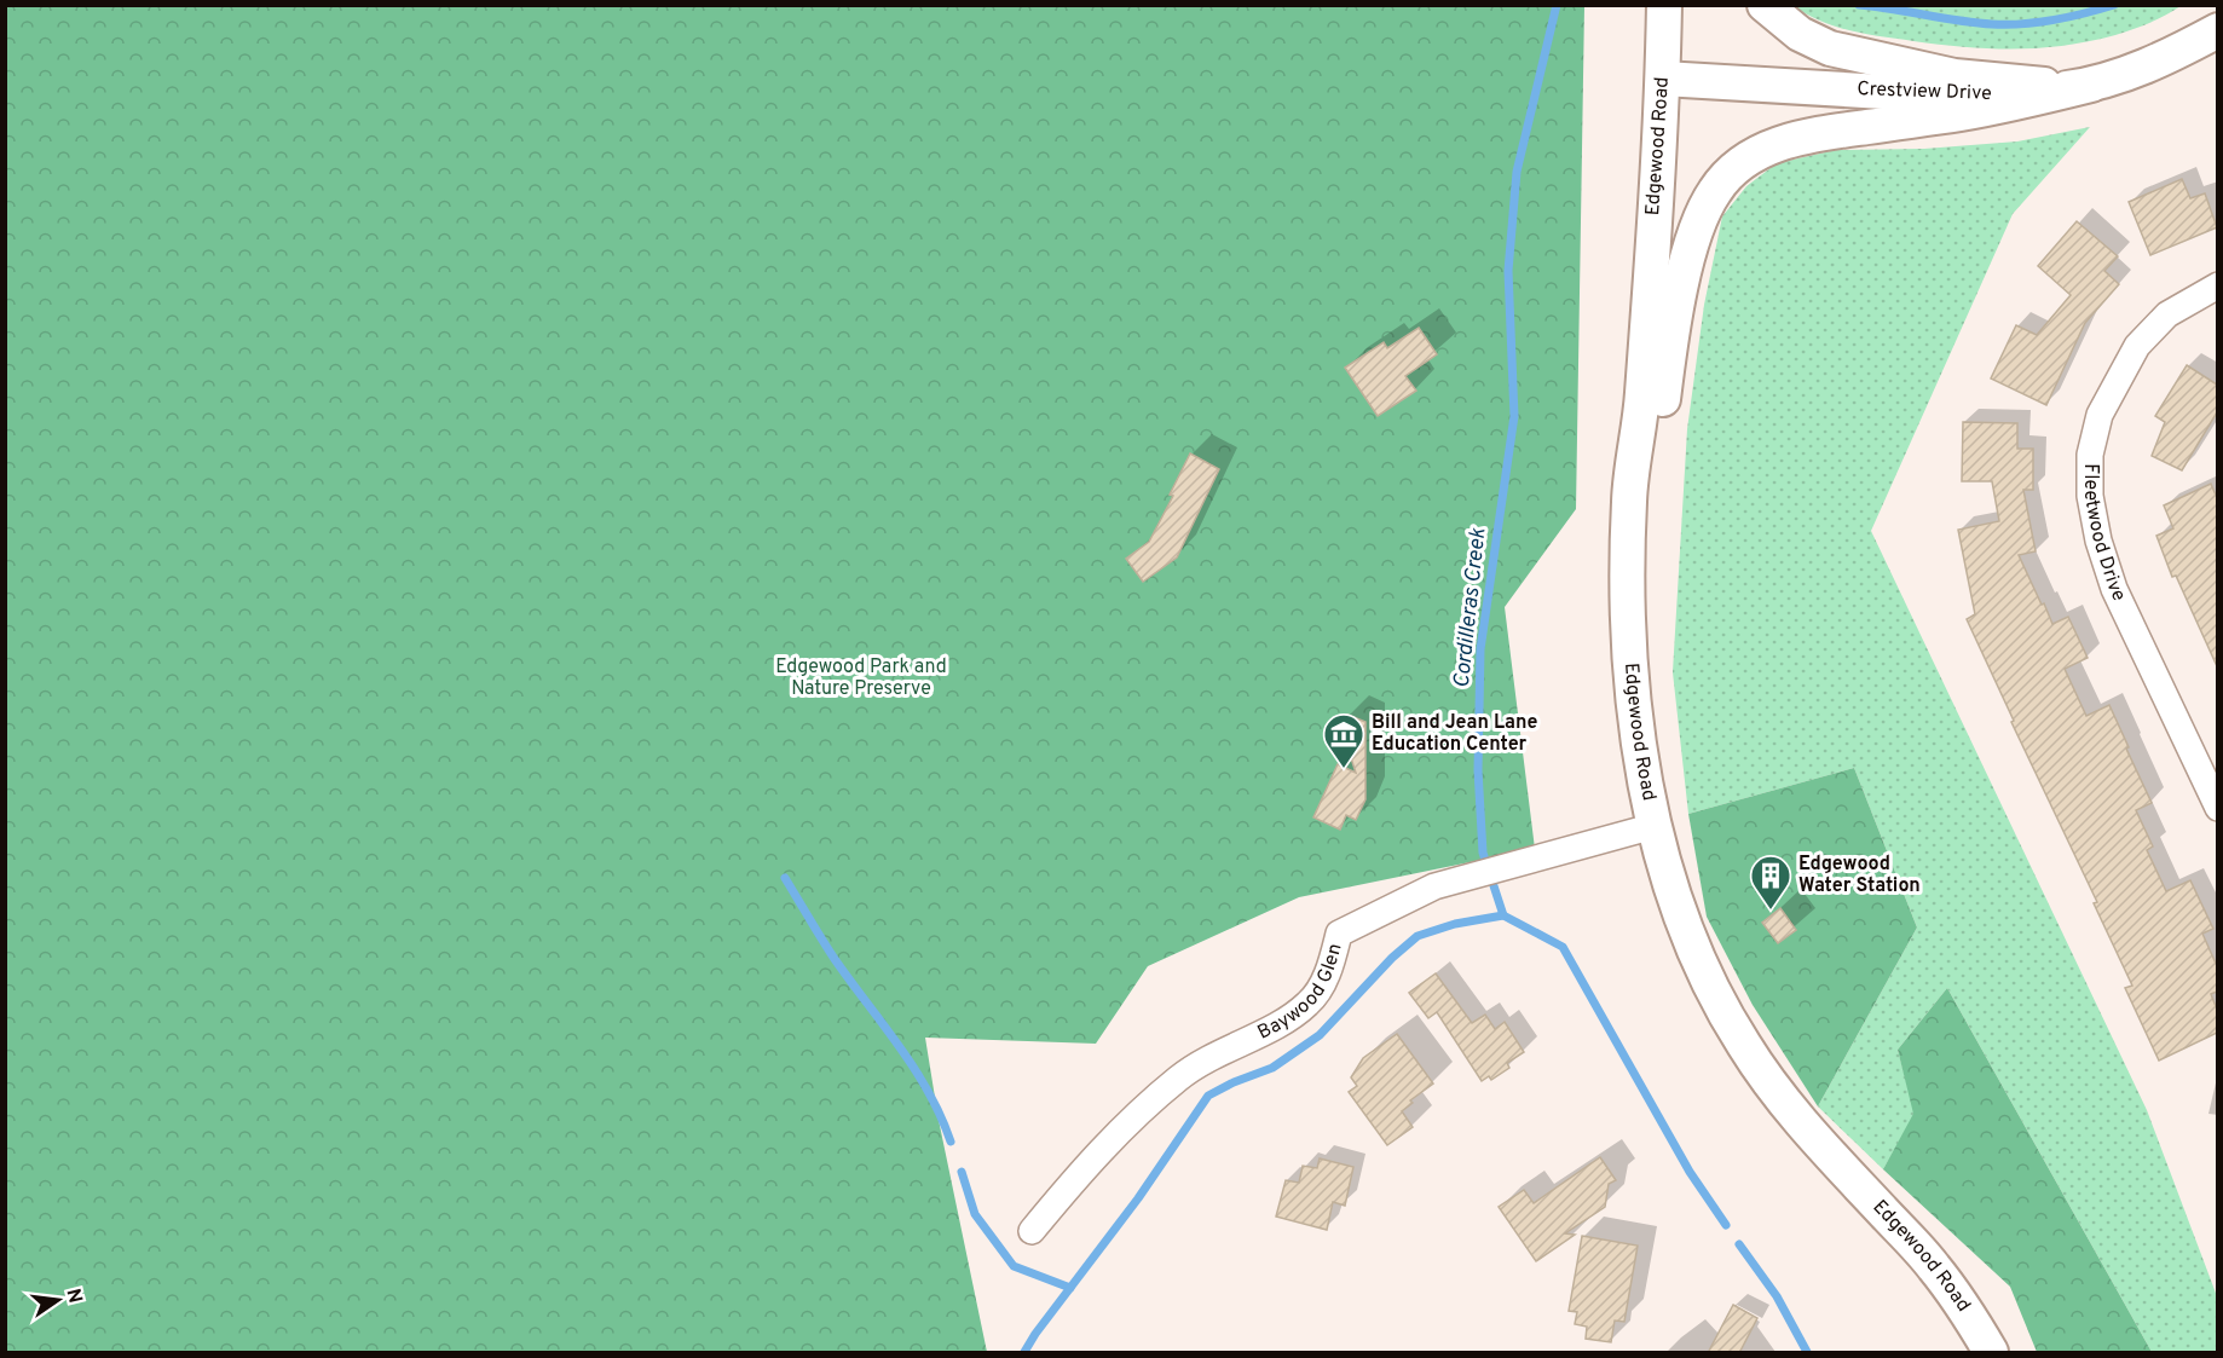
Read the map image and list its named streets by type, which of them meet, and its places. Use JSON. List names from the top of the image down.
{
  "streets": {
    "main road": ["Crestview Drive", "Edgewood Road"],
    "street": ["Fleetwood Drive", "Baywood Glen"]
  },
  "crossings": [
    ["Crestview Drive", "Edgewood Road"],
    ["Edgewood Road", "Baywood Glen"]
  ],
  "water": ["Cordilleras Creek"],
  "parks": ["Edgewood Park and Nature Preserve"],
  "places": {
    "museum": ["Bill and Jean Lane Education Center"],
    "building": ["Edgewood Water Station"]
  },
  "north": "right"
}
